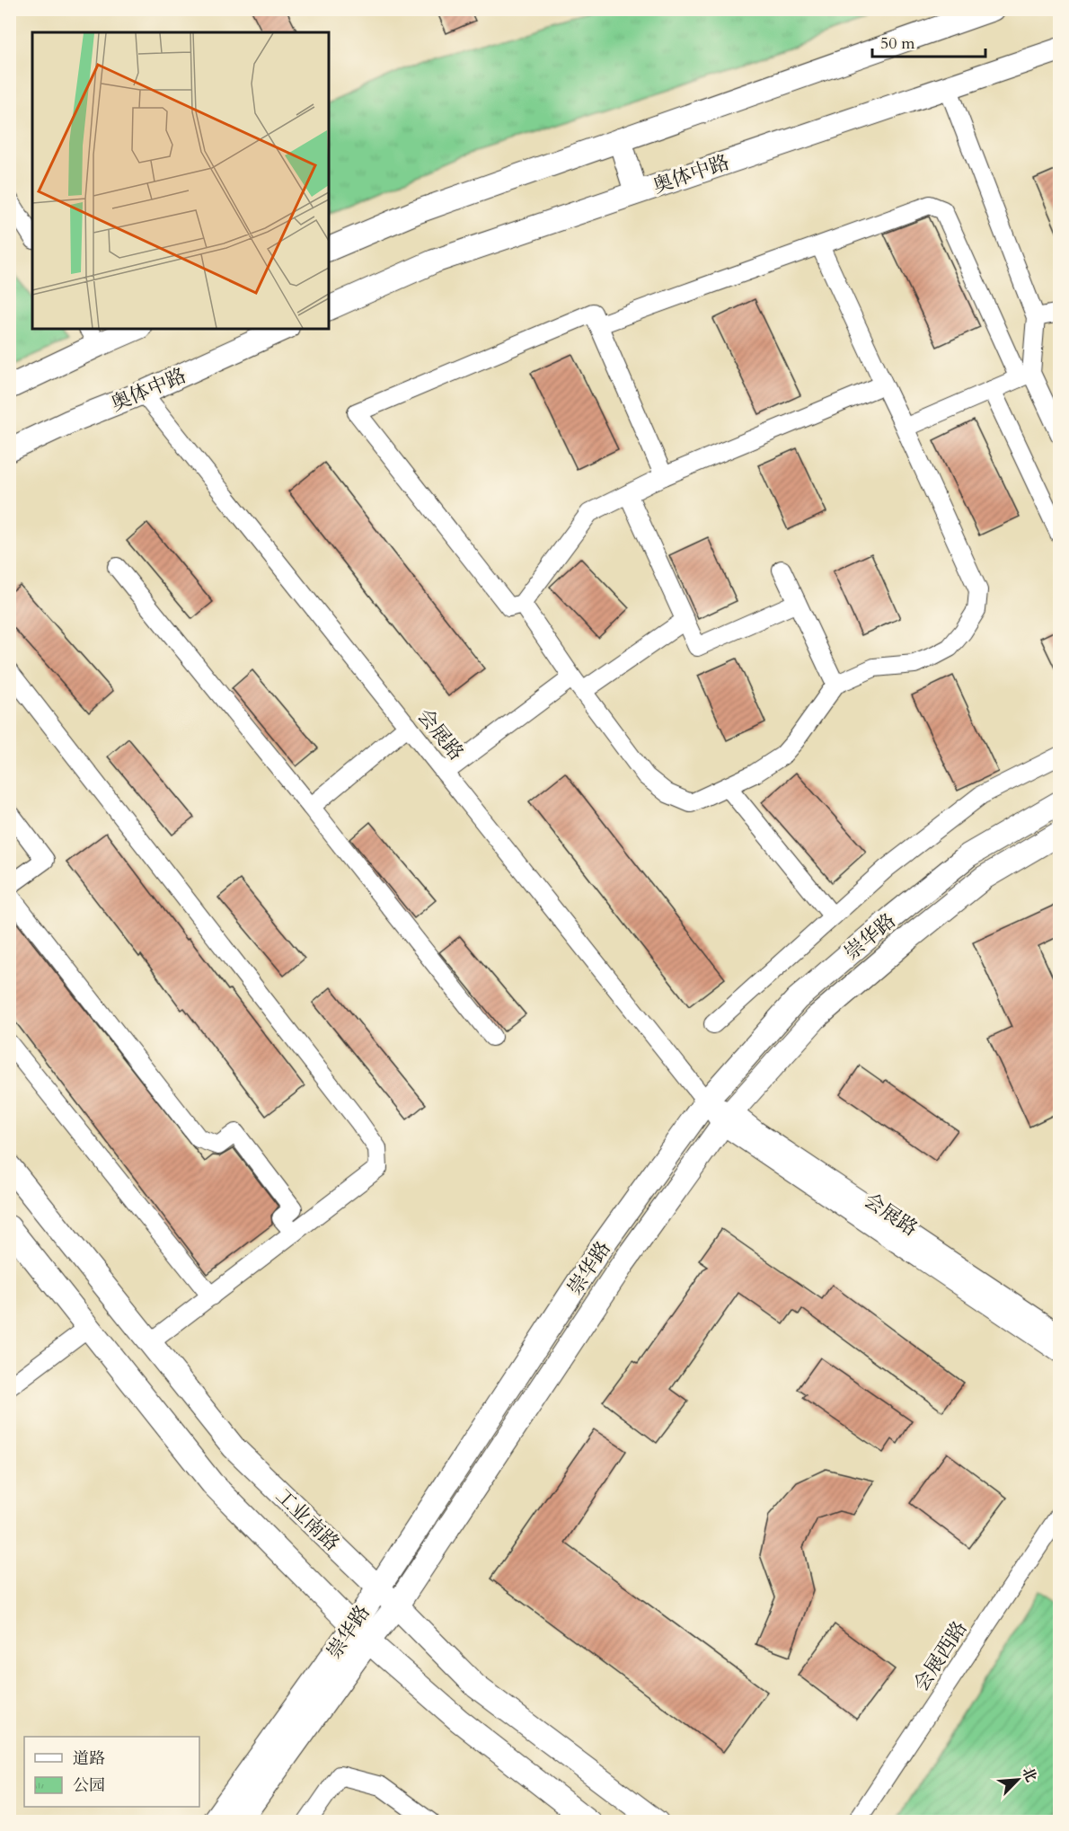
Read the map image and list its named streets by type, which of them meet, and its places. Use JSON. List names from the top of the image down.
{
  "streets": {
    "main road": ["奥体中路", "崇华路", "工业南路"],
    "street": ["会展路", "会展西路"]
  },
  "crossings": [
    ["奥体中路", "会展路"],
    ["会展路", "崇华路"],
    ["崇华路", "工业南路"]
  ],
  "legend": ["道路", "公园"],
  "scale_bar": "50 m",
  "north": "top right"
}
